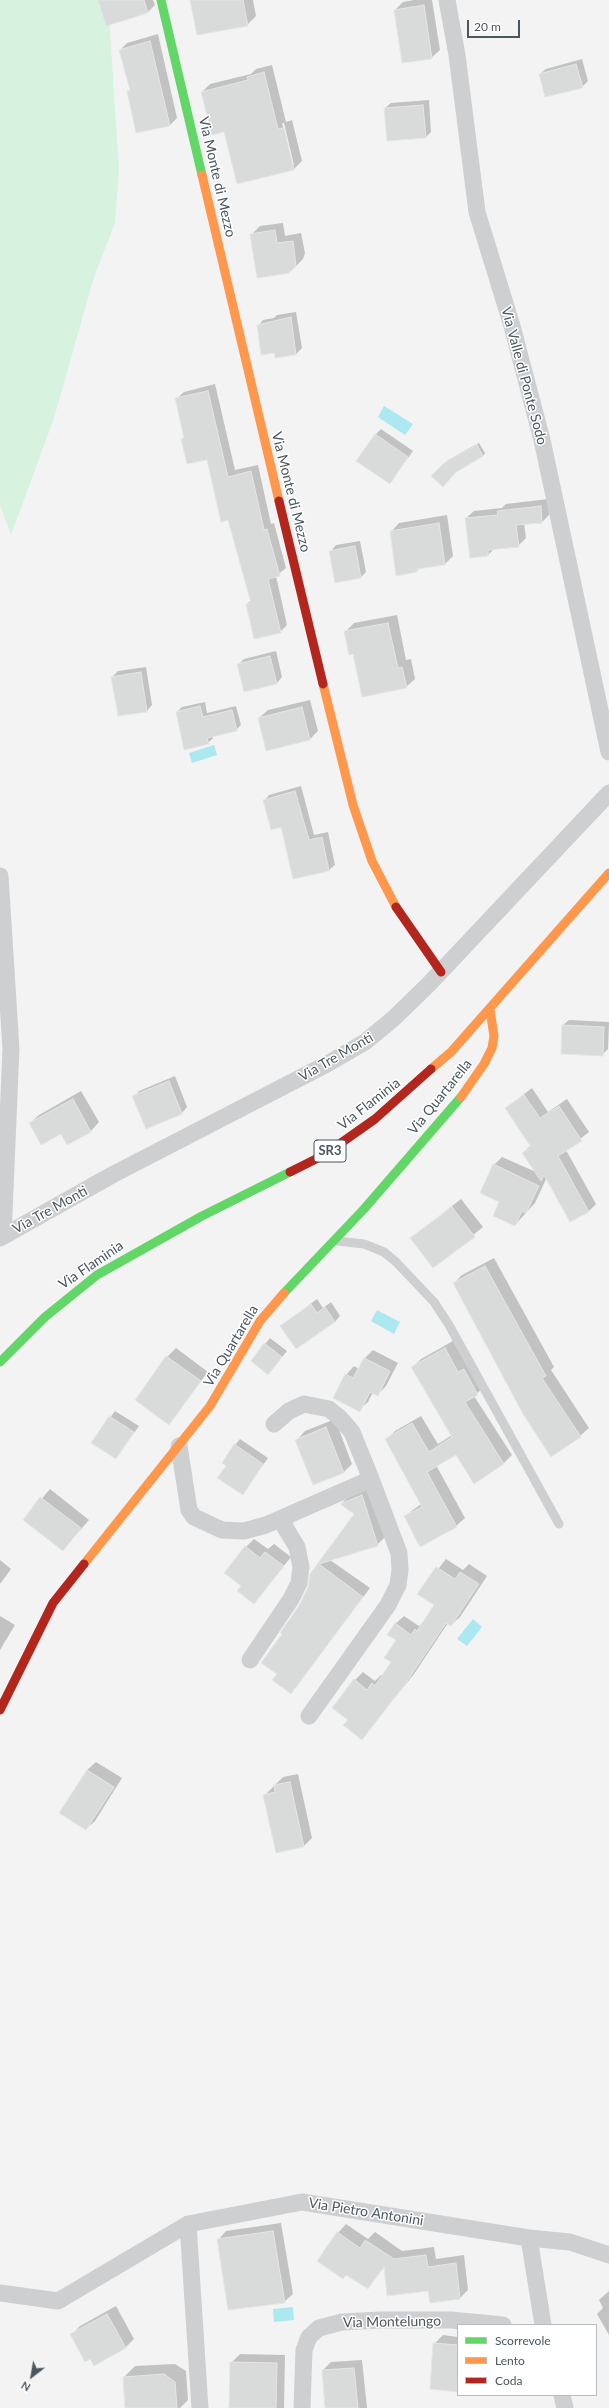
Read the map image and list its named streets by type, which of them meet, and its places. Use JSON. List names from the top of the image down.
{
  "streets": {
    "street": [
      "Via Monte di Mezzo",
      "Via Valle di Ponte Sodo",
      "Via Tre Monti",
      "Via Quartarella",
      "Via Flaminia",
      "SR3",
      "Via Pietro Antonini",
      "Via Montelungo"
    ]
  },
  "crossings": [
    ["Via Monte di Mezzo", "Via Tre Monti"],
    ["Via Quartarella", "Via Flaminia"]
  ],
  "legend": ["Scorrevole", "Lento", "Coda"],
  "scale_bar": "20 m",
  "north": "bottom left"
}
